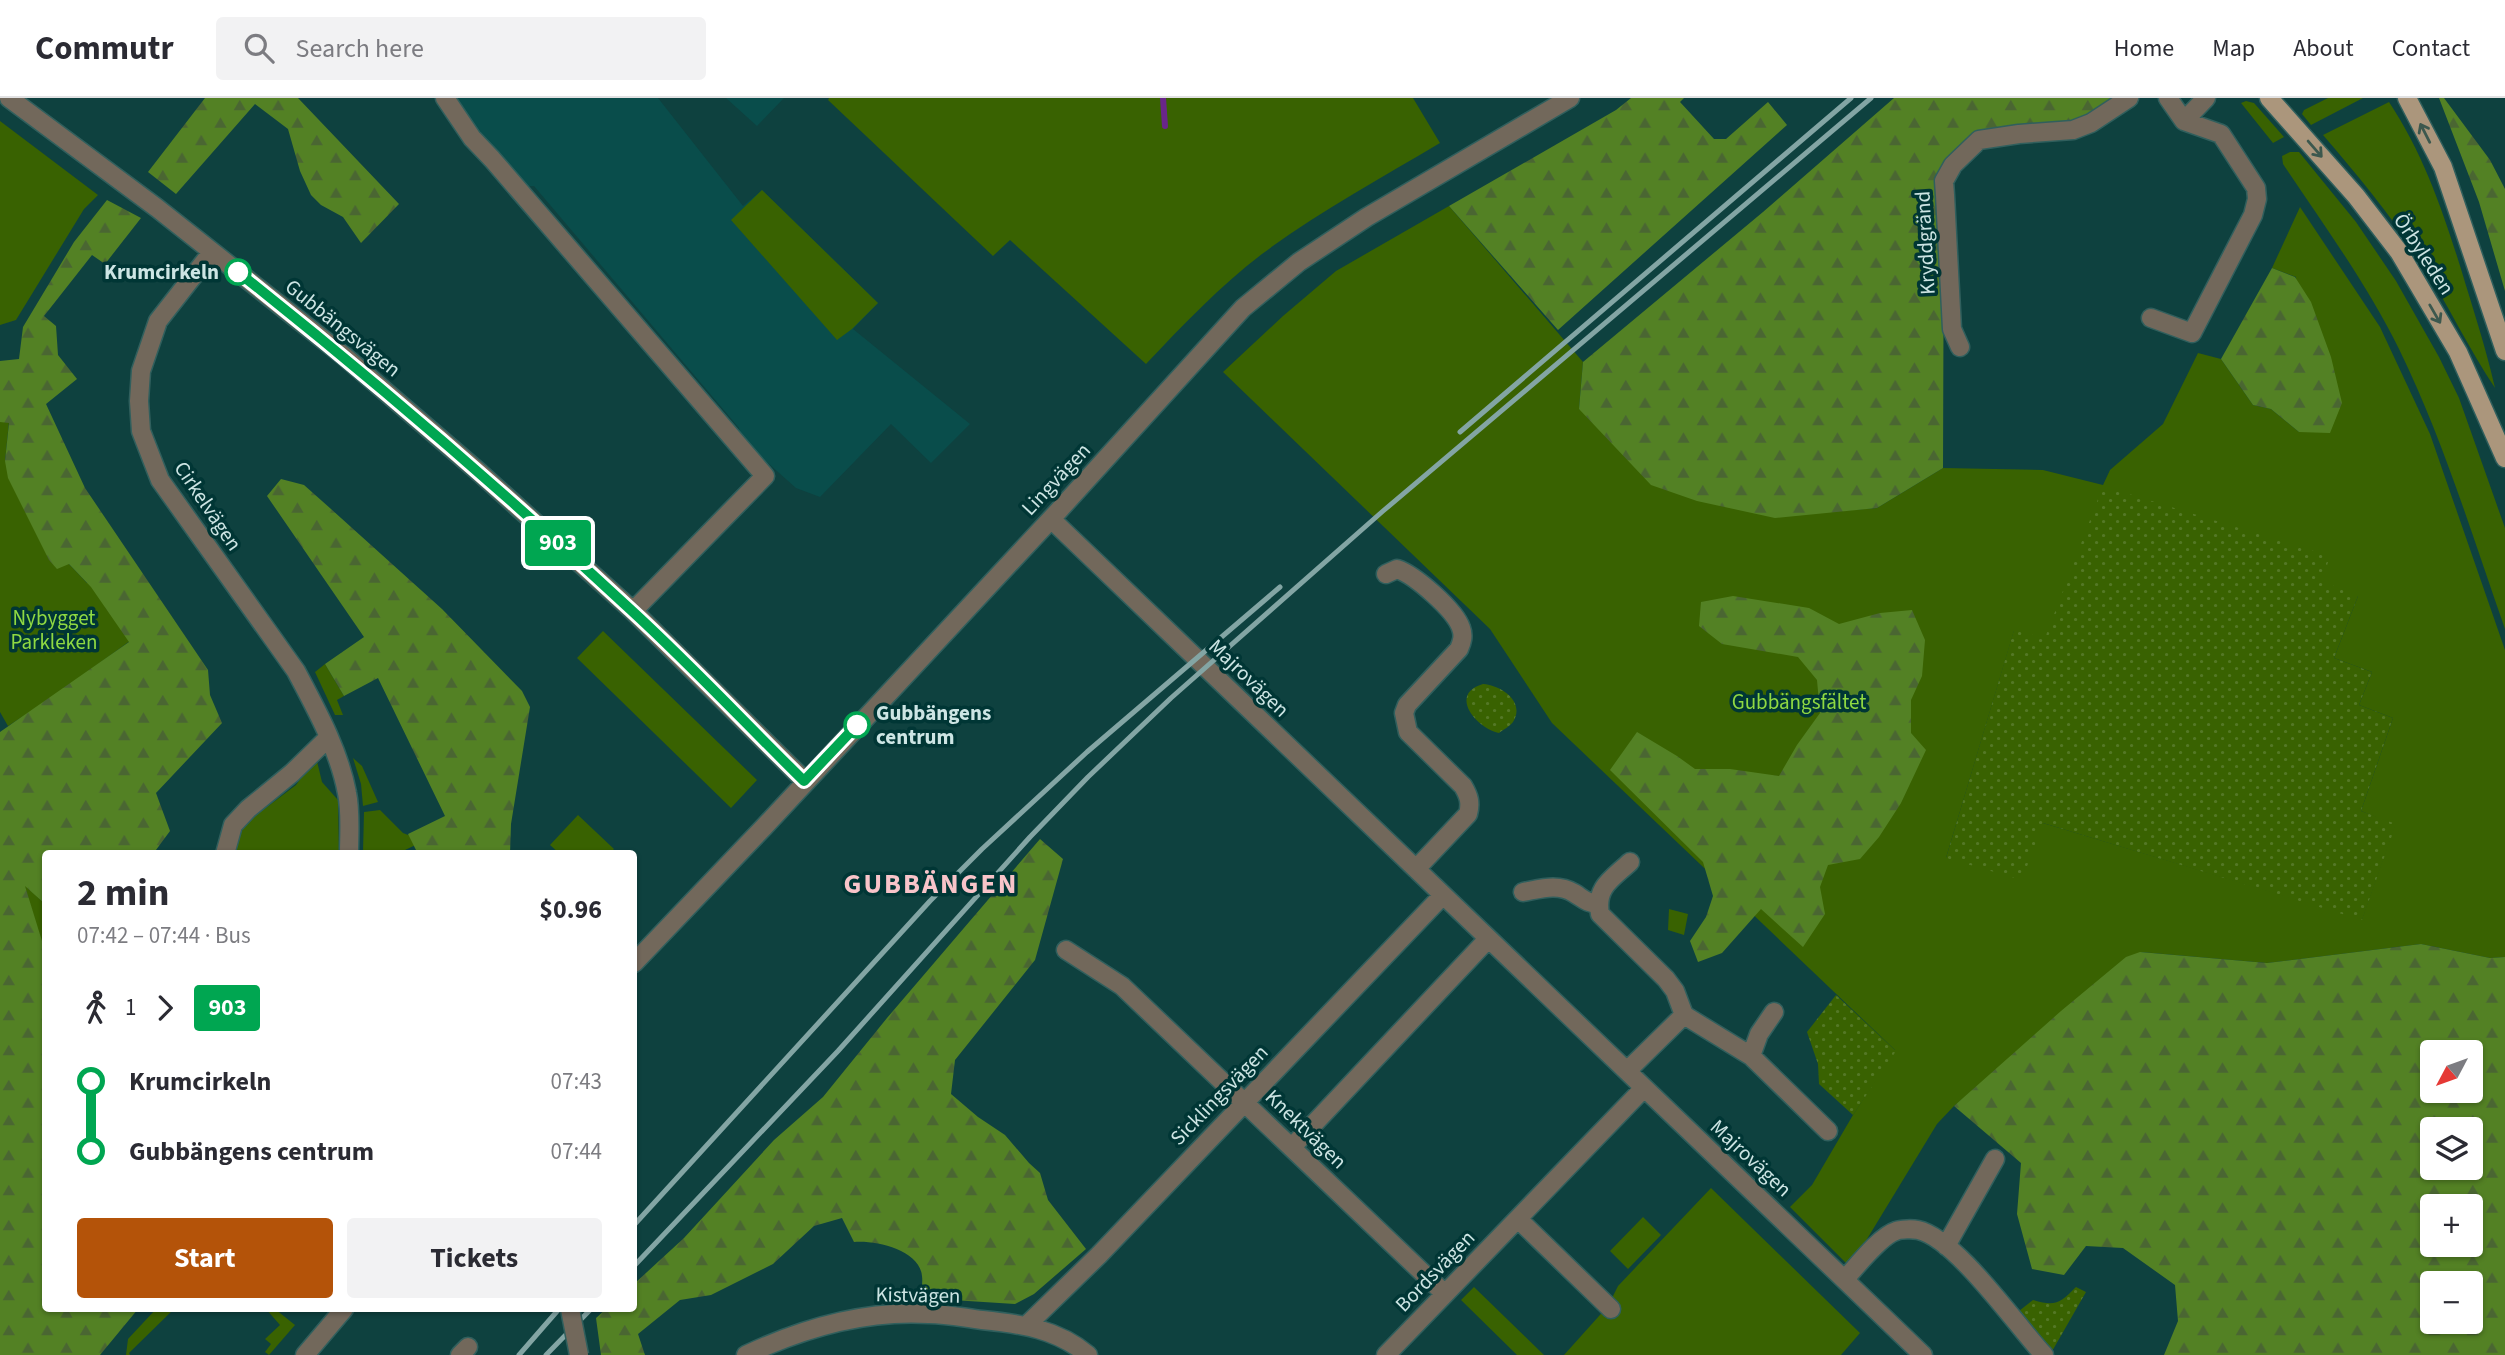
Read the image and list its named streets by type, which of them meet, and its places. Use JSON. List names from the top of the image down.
{
  "streets": {
    "main road": ["Örbyleden"],
    "street": [
      "Kryddgränd",
      "Gubbängsvägen",
      "Lingvägen",
      "Cirkelvägen",
      "Majrovägen",
      "Sicklingsvägen",
      "Knektvägen",
      "Bordsvägen",
      "Kistvägen"
    ]
  },
  "crossings": [
    ["Gubbängsvägen", "Lingvägen"],
    ["Gubbängsvägen", "Cirkelvägen"],
    ["Lingvägen", "Majrovägen"],
    ["Majrovägen", "Sicklingsvägen"],
    ["Majrovägen", "Bordsvägen"],
    ["Sicklingsvägen", "Knektvägen"],
    ["Sicklingsvägen", "Kistvägen"],
    ["Knektvägen", "Bordsvägen"]
  ],
  "districts": ["GUBBÄNGEN"],
  "parks": ["Nybygget Parkleken", "Gubbängsfältet"],
  "places": ["Krumcirkeln", "Gubbängens centrum"],
  "lines": ["bus line 903"],
  "north": "bottom left",
  "page": {
    "header": "Commutr",
    "search": "Search here",
    "nav": [
      "Home",
      "Map",
      "About",
      "Contact"
    ],
    "on_map": "903",
    "heading": ["2 min", "07:42 – 07:44 · Bus", "$0.96"],
    "legs": ["1", "903"],
    "map_buttons": ["+", "−"],
    "list": [
      {
        "name": "Krumcirkeln",
        "value": "07:43"
      },
      {
        "name": "Gubbängens centrum",
        "value": "07:44"
      }
    ],
    "buttons": ["Start", "Tickets"]
  }
}
